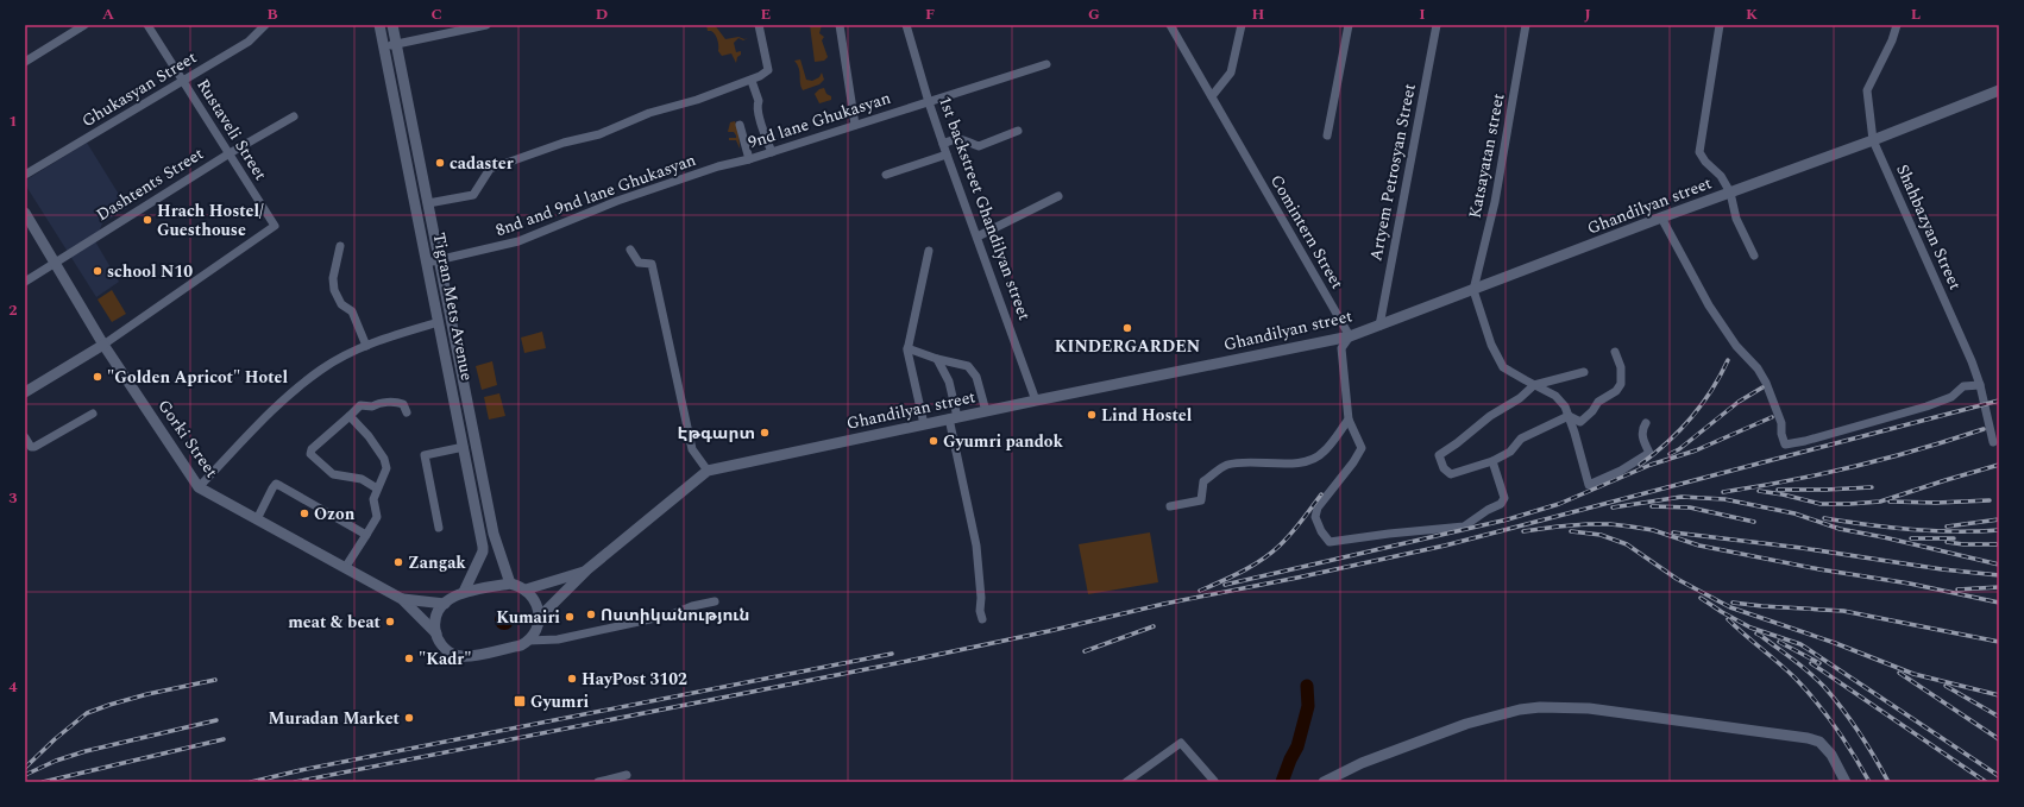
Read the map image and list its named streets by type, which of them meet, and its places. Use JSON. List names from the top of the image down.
{
  "streets": {
    "main road": ["Ghandilyan street", "Tigran Mets Avenue", "Gorki Street"],
    "street": [
      "Ghukasyan Street",
      "9nd lane Ghukasyan",
      "Rustaveli Street",
      "Katsayatan street",
      "Artyem Petrosyan Street",
      "Dashtents Street",
      "8nd and 9nd lane Ghukasyan",
      "1st backstreet Ghandilyan street",
      "Shahbazyan Street",
      "Comintern Street"
    ]
  },
  "crossings": [
    ["Ghukasyan Street", "Rustaveli Street"],
    ["9nd lane Ghukasyan", "8nd and 9nd lane Ghukasyan"],
    ["9nd lane Ghukasyan", "1st backstreet Ghandilyan street"],
    ["Rustaveli Street", "Dashtents Street"],
    ["Rustaveli Street", "Gorki Street"],
    ["Katsayatan street", "Ghandilyan street"],
    ["Artyem Petrosyan Street", "Ghandilyan street"],
    ["Dashtents Street", "Gorki Street"],
    ["8nd and 9nd lane Ghukasyan", "Tigran Mets Avenue"],
    ["Ghandilyan street", "1st backstreet Ghandilyan street"],
    ["Ghandilyan street", "Shahbazyan Street"],
    ["Ghandilyan street", "Comintern Street"],
    ["Ghandilyan street", "Tigran Mets Avenue"],
    ["Ghandilyan street", "Gorki Street"],
    ["Tigran Mets Avenue", "Gorki Street"]
  ],
  "places": {
    "other": [
      "cadaster",
      "Hrach Hostel/ Guesthouse",
      "school N10",
      "KINDERGARDEN",
      "\"Golden Apricot\" Hotel",
      "Lind Hostel",
      "Էթգարտ",
      "Gyumri pandok",
      "Ozon",
      "Zangak",
      "Ոստիկանություն",
      "Kumairi",
      "meat & beat",
      "\"Kadr\"",
      "HayPost 3102",
      "Muradan Market"
    ],
    "transit": ["Gyumri"]
  },
  "grid": {
    "columns": [
      "A",
      "B",
      "C",
      "D",
      "E",
      "F",
      "G",
      "H",
      "I",
      "J",
      "K",
      "L"
    ],
    "rows": [
      "1",
      "2",
      "3",
      "4"
    ]
  }
}
